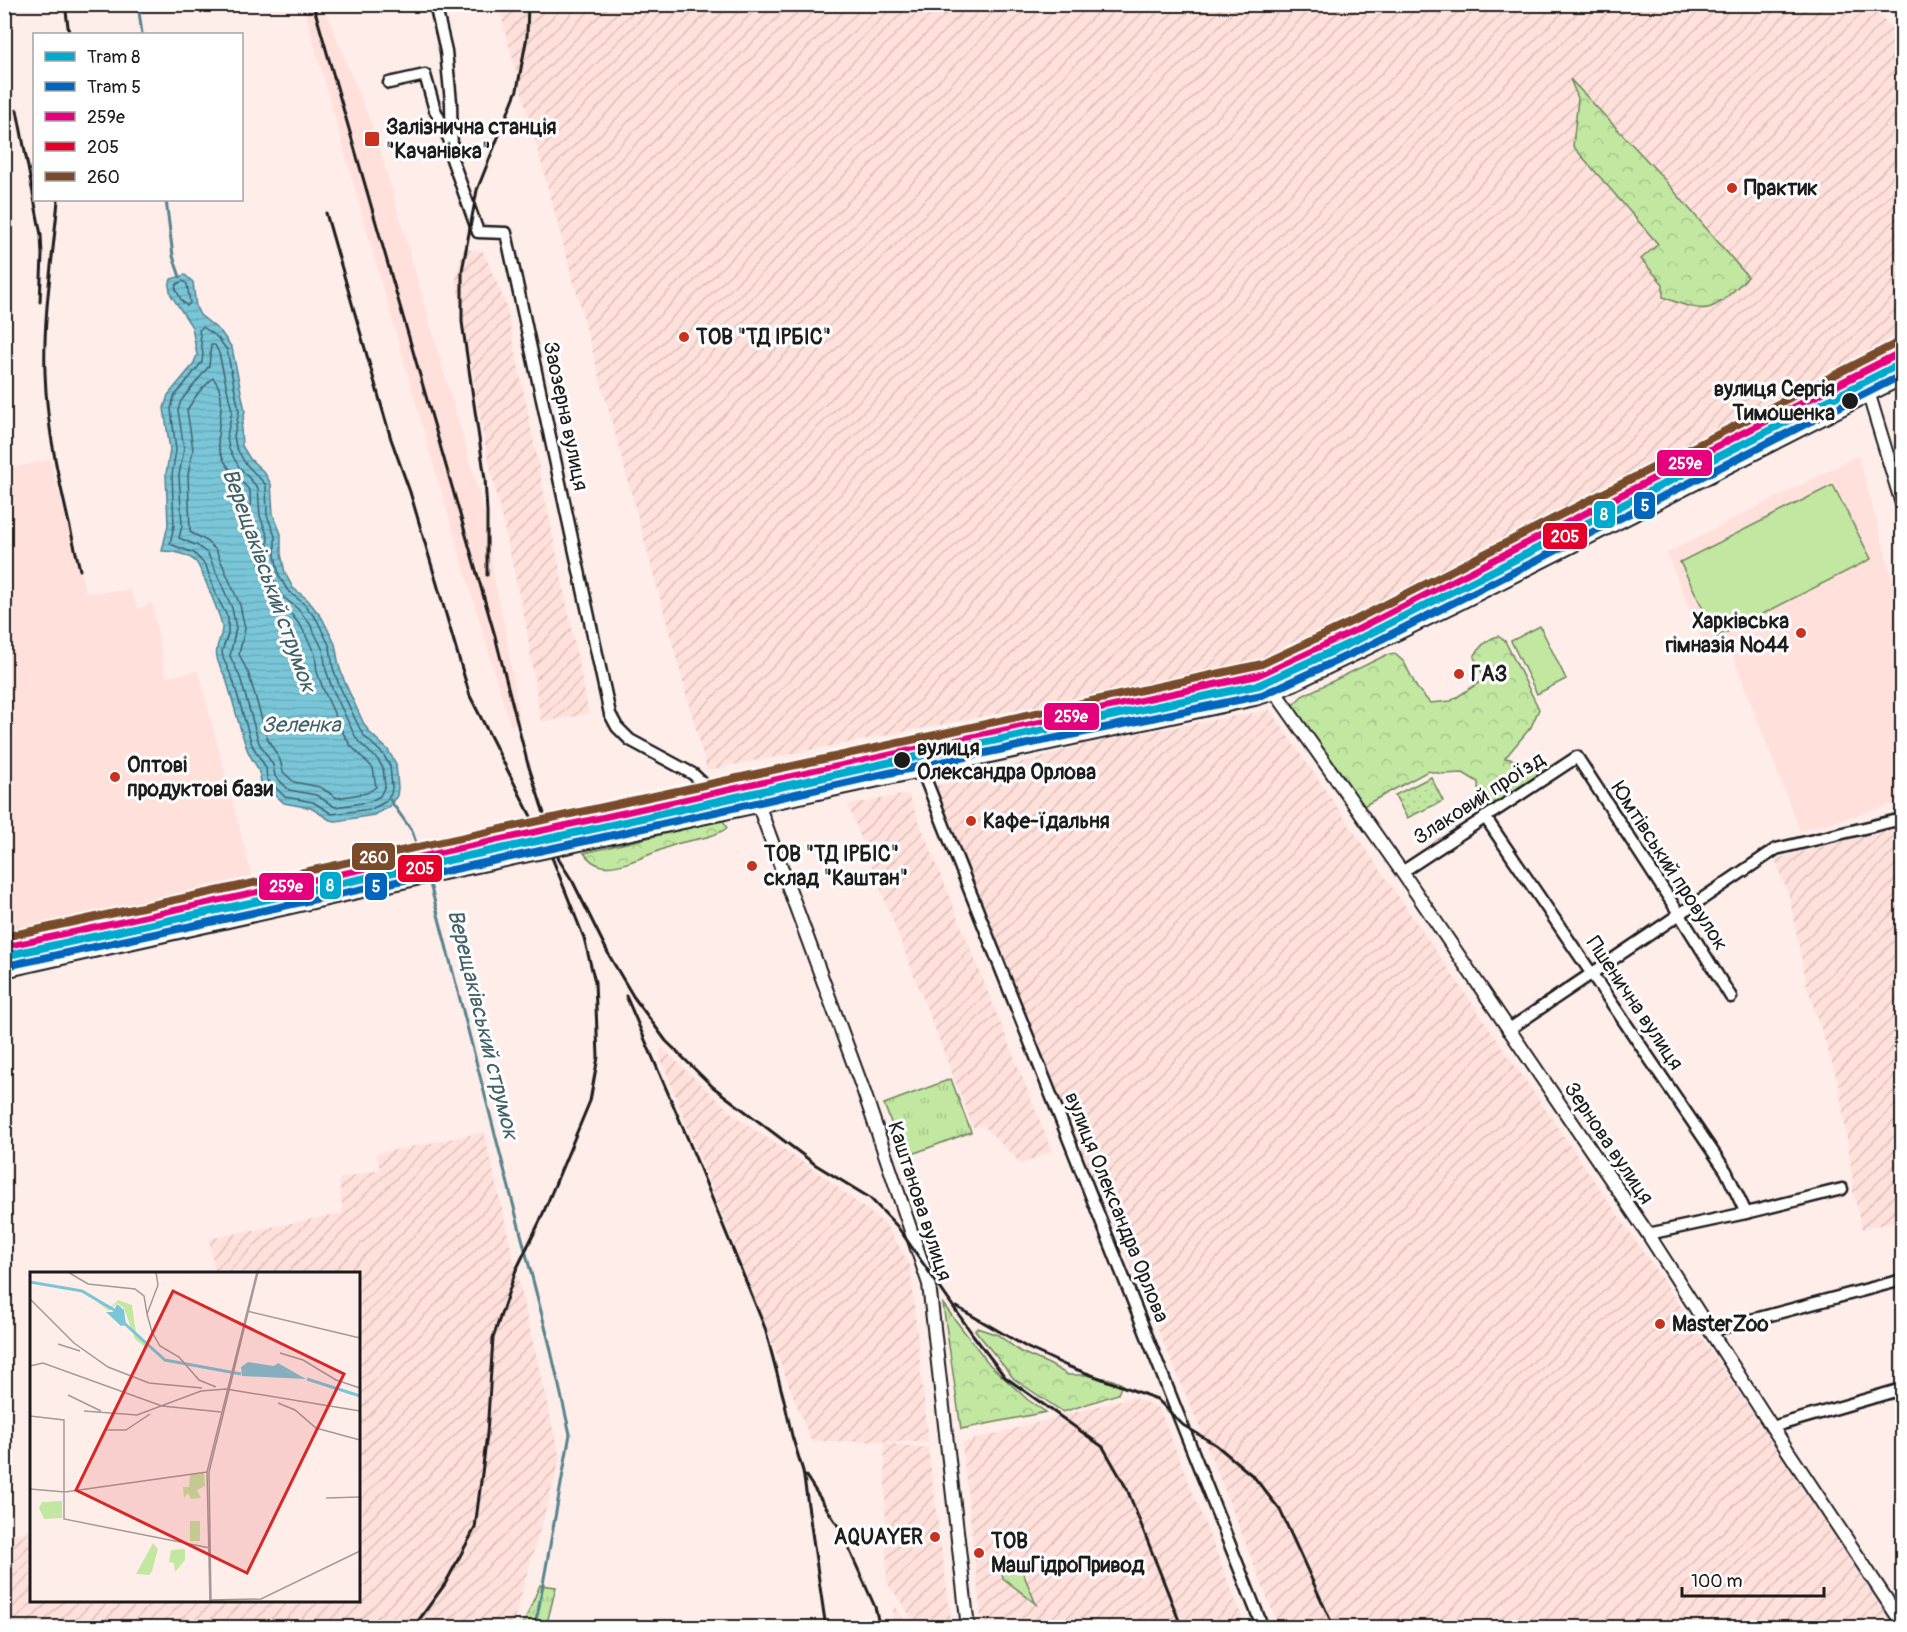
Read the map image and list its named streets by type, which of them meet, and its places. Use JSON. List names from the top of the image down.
{
  "streets": {
    "street": [
      "Заозерна вулиця",
      "Злаковий проїзд",
      "Юмтівський провулок",
      "Пшенична вулиця",
      "Зернова вулиця",
      "Каштанова вулиця",
      "вулиця Олександра Орлова"
    ]
  },
  "crossings": [
    ["Злаковий проїзд", "Юмтівський провулок"],
    ["Злаковий проїзд", "Пшенична вулиця"],
    ["Злаковий проїзд", "Зернова вулиця"]
  ],
  "water": ["Верещаківський струмок", "Зеленка"],
  "places": {
    "transit": ["Залізнична станція \"Качанівка\""],
    "other": [
      "Практик",
      "ТОВ \"ТД ІРБІС\"",
      "вулиця Сергія Тимошенка",
      "Харківська гімназія №44",
      "ГАЗ",
      "вулиця Олександра Орлова",
      "Оптові продуктові бази",
      "Кафе-їдальня",
      "ТОВ \"ТД ІРБІС\" склад \"Каштан\"",
      "MasterZoo",
      "AQUAYER",
      "ТОВ МашГідроПривод"
    ]
  },
  "lines": [
    "transit line 260",
    "transit line 259е",
    "tram line 8",
    "transit line 205",
    "tram line 5"
  ],
  "legend": [
    "Tram 8",
    "Tram 5",
    "259е",
    "205",
    "260"
  ],
  "scale_bar": "100 m"
}
